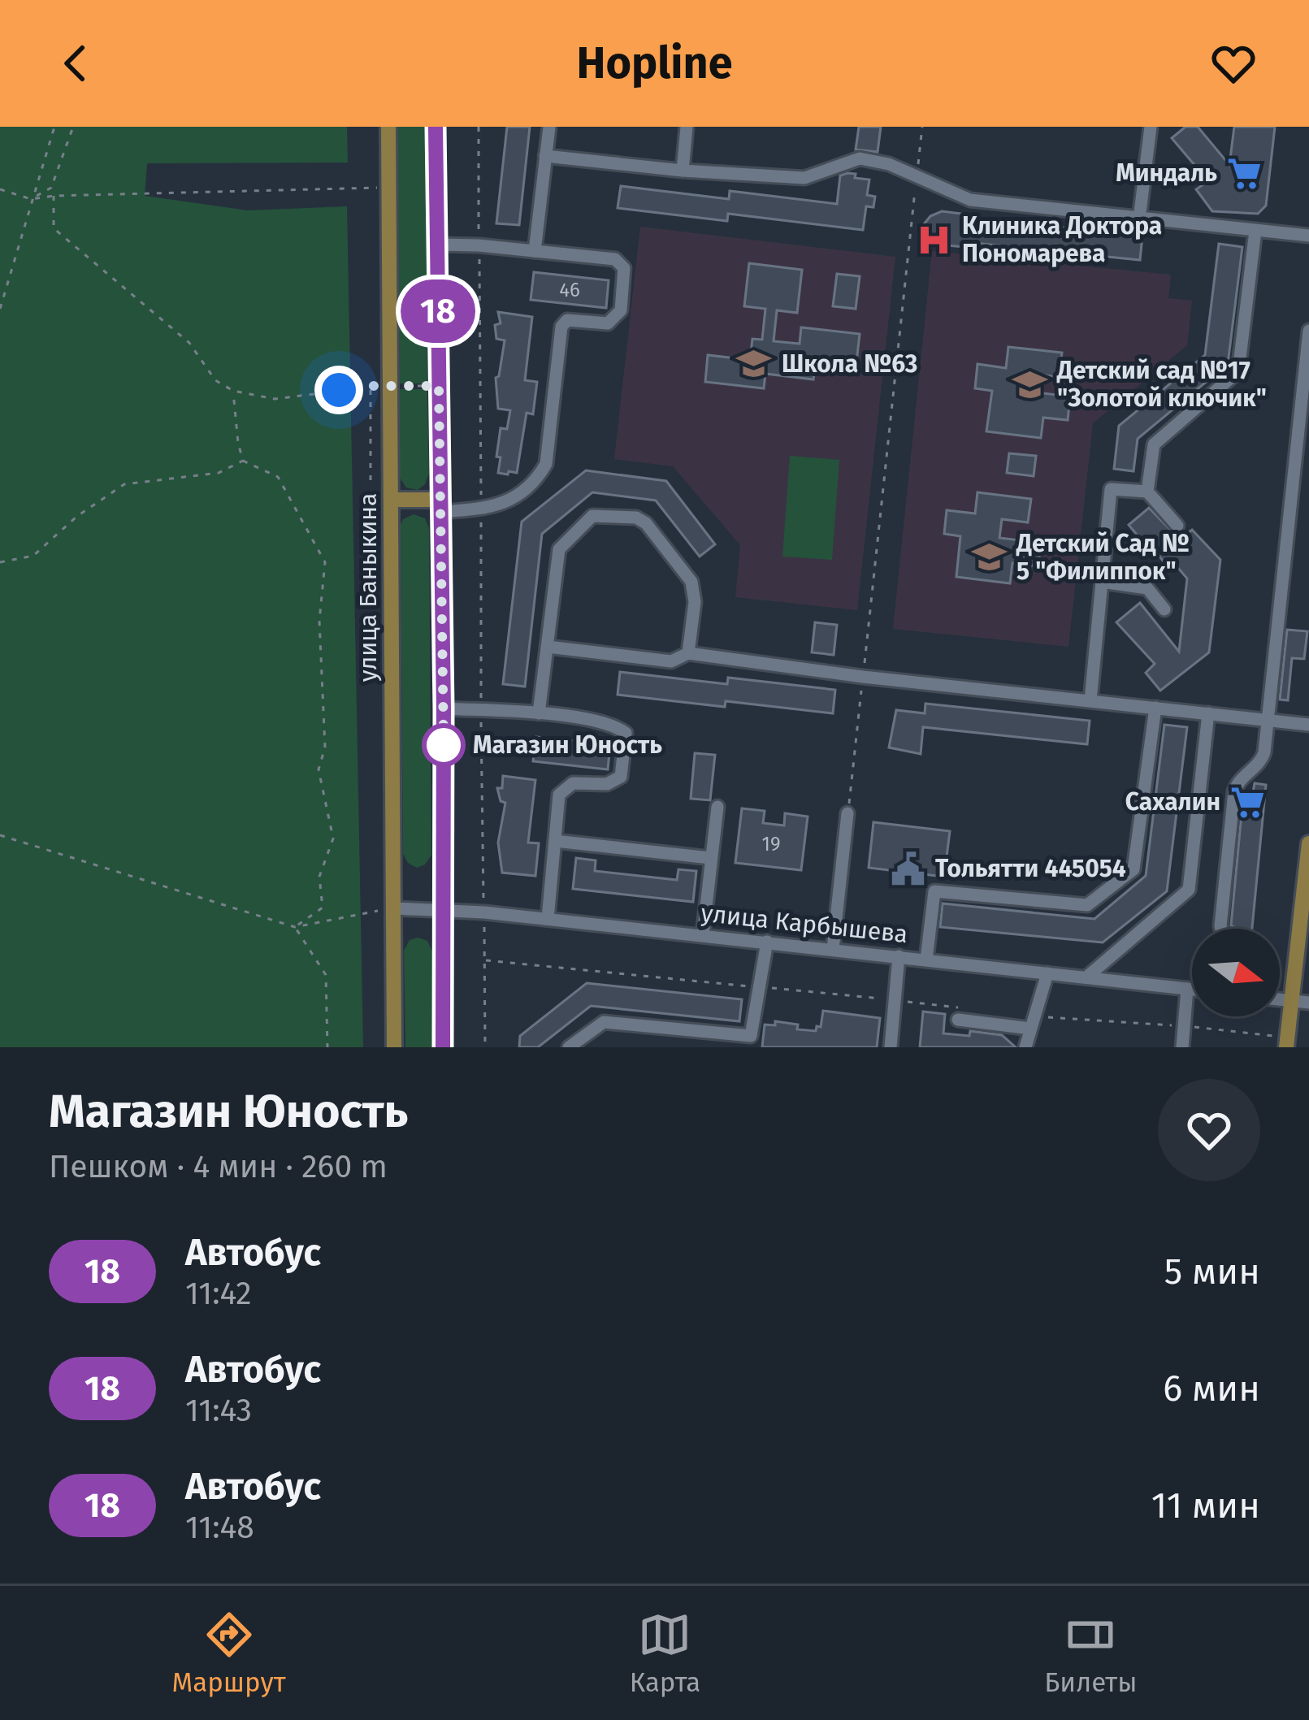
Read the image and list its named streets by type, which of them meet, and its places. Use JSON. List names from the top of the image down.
{
  "streets": {
    "main road": ["улица Баныкина"],
    "street": ["улица Карбышева"]
  },
  "crossings": [
    ["улица Баныкина", "улица Карбышева"]
  ],
  "places": {
    "supermarket": ["Миндаль", "Сахалин"],
    "hospital": ["Клиника Доктора Пономарева"],
    "school or university": ["Школа №63", "Детский сад №17 \"Золотой ключик\"", "Детский Сад № 5 \"Филиппок\""],
    "other": ["Магазин Юность"],
    "public building": ["Тольятти 445054"]
  },
  "lines": ["bus line 18"],
  "house_numbers": ["46", "19"],
  "north": "right",
  "page": {
    "header": "Hopline",
    "on_map": "18",
    "heading": ["Магазин Юность", "Пешком · 4 мин · 260 m"],
    "list": [
      {
        "mark": "18",
        "name": "Автобус",
        "note": "11:42",
        "value": "5 мин"
      },
      {
        "mark": "18",
        "name": "Автобус",
        "note": "11:43",
        "value": "6 мин"
      },
      {
        "mark": "18",
        "name": "Автобус",
        "note": "11:48",
        "value": "11 мин"
      }
    ],
    "tabs": ["Маршрут", "Карта", "Билеты"]
  }
}
